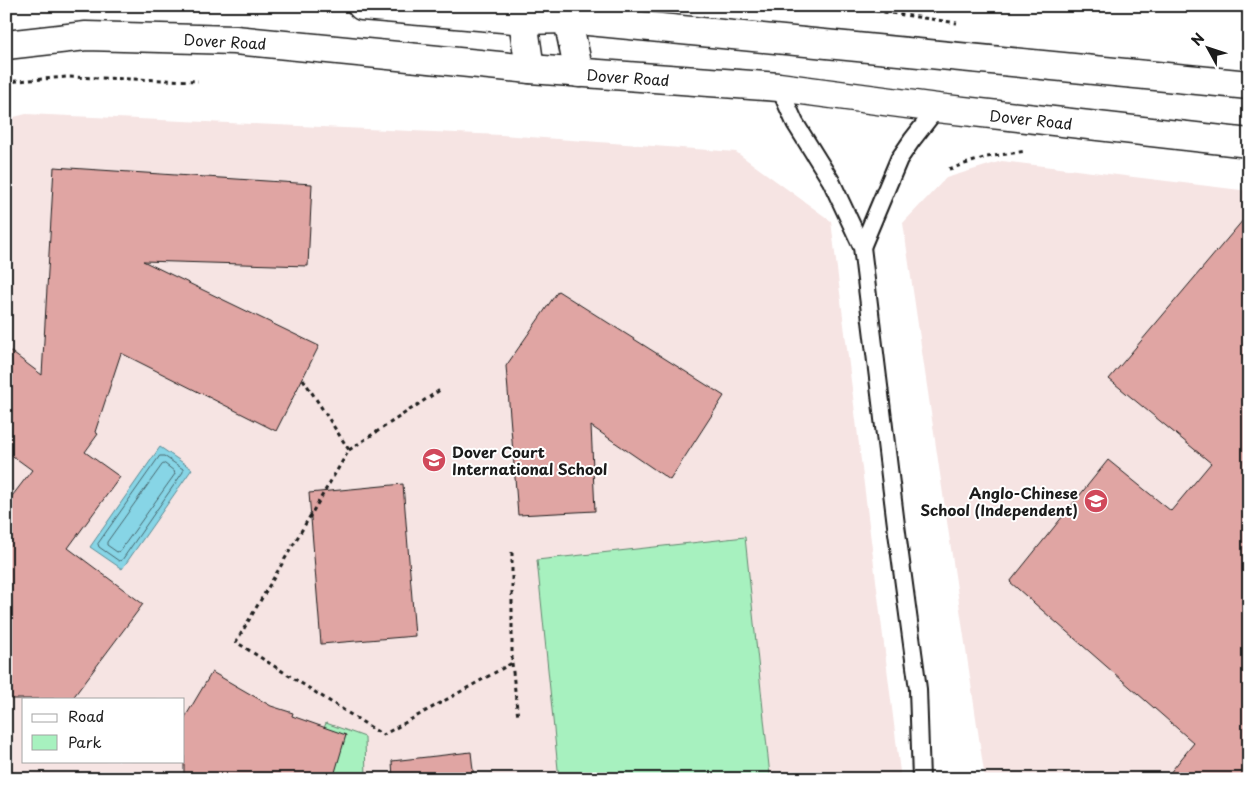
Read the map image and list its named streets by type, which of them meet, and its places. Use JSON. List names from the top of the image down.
{
  "streets": {
    "street": ["Dover Road"]
  },
  "places": {
    "school or university": ["Dover Court International School", "Anglo-Chinese School (Independent)"]
  },
  "legend": ["Road", "Park"],
  "north": "top left"
}
